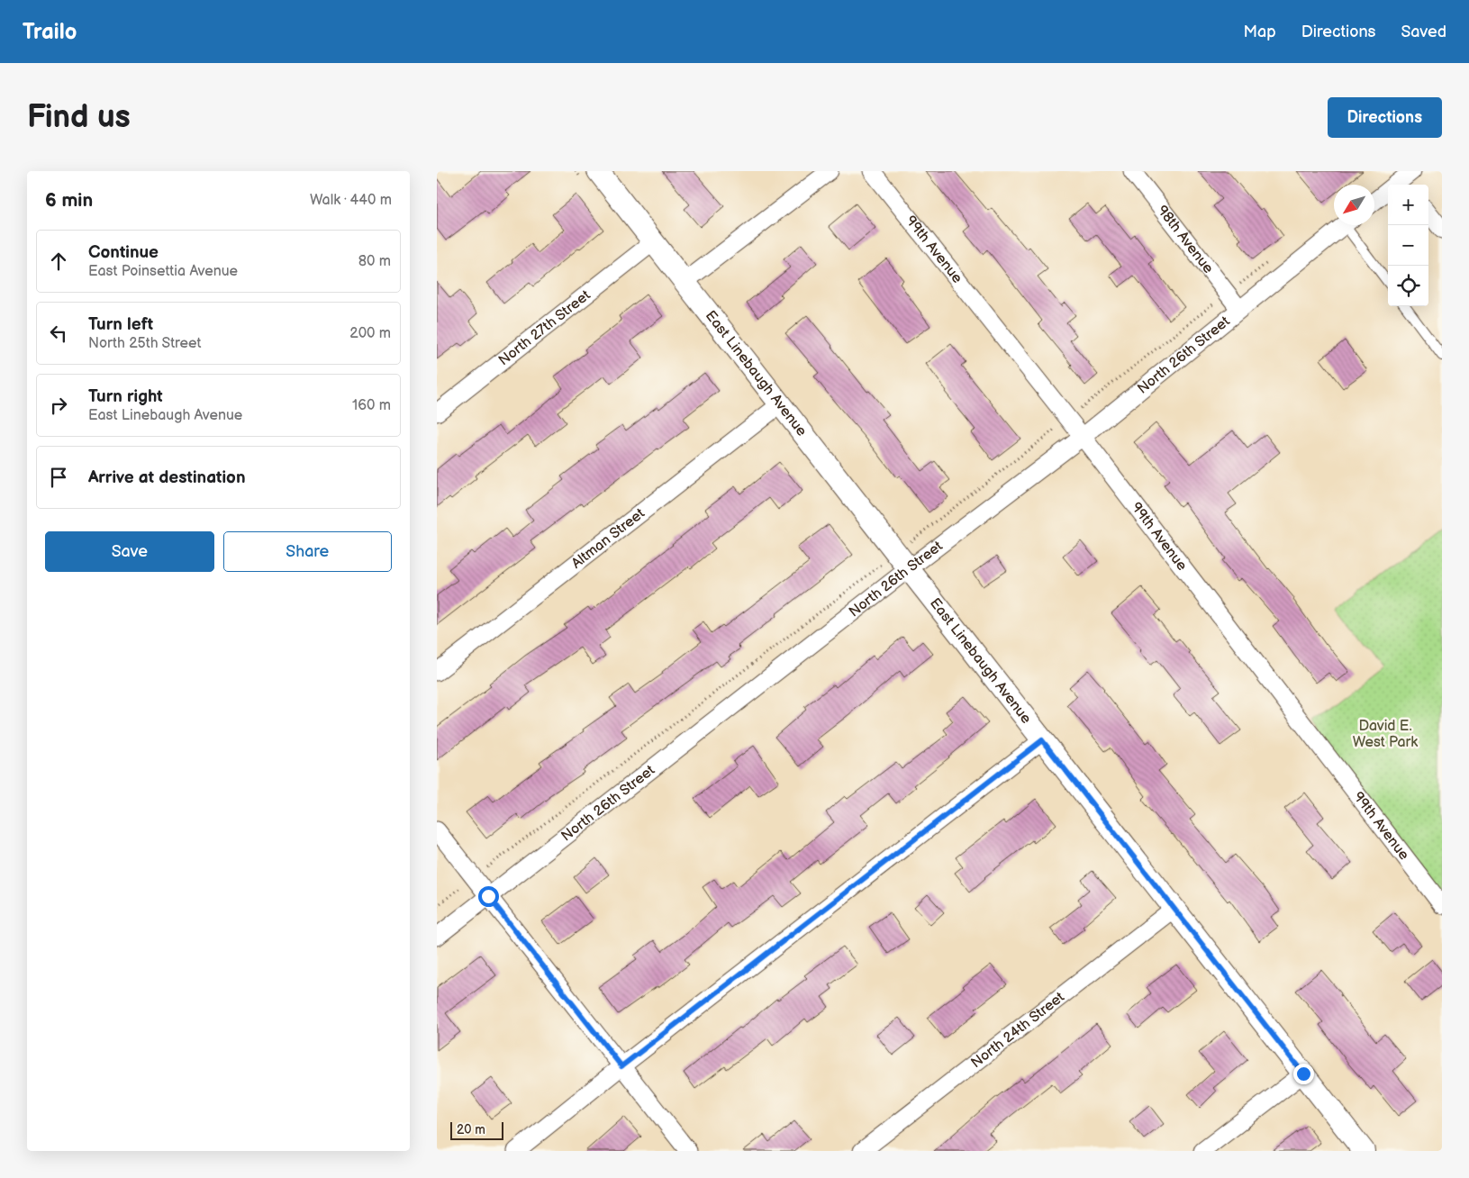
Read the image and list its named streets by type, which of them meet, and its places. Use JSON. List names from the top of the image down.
{
  "streets": {
    "street": [
      "98th Avenue",
      "99th Avenue",
      "North 27th Street",
      "North 26th Street",
      "East Linebaugh Avenue",
      "Altman Street",
      "North 24th Street"
    ]
  },
  "crossings": [
    ["98th Avenue", "North 26th Street"],
    ["99th Avenue", "North 26th Street"],
    ["North 27th Street", "East Linebaugh Avenue"],
    ["North 26th Street", "East Linebaugh Avenue"],
    ["East Linebaugh Avenue", "Altman Street"],
    ["East Linebaugh Avenue", "North 24th Street"]
  ],
  "parks": ["David E. West Park"],
  "scale_bar": "20 m",
  "north": "bottom left",
  "page": {
    "header": "Trailo",
    "nav": ["Map", "Directions", "Saved"],
    "buttons": [
      "Directions",
      ["Save", "Share"]
    ],
    "title": "Find us",
    "heading": ["6 min", "Walk · 440 m"],
    "map_buttons": ["+", "−"],
    "list": [
      ["Continue", "East Poinsettia Avenue", "80 m"],
      ["Turn left", "North 25th Street", "200 m"],
      ["Turn right", "East Linebaugh Avenue", "160 m"],
      "Arrive at destination"
    ],
    "scale": "20 m"
  }
}
